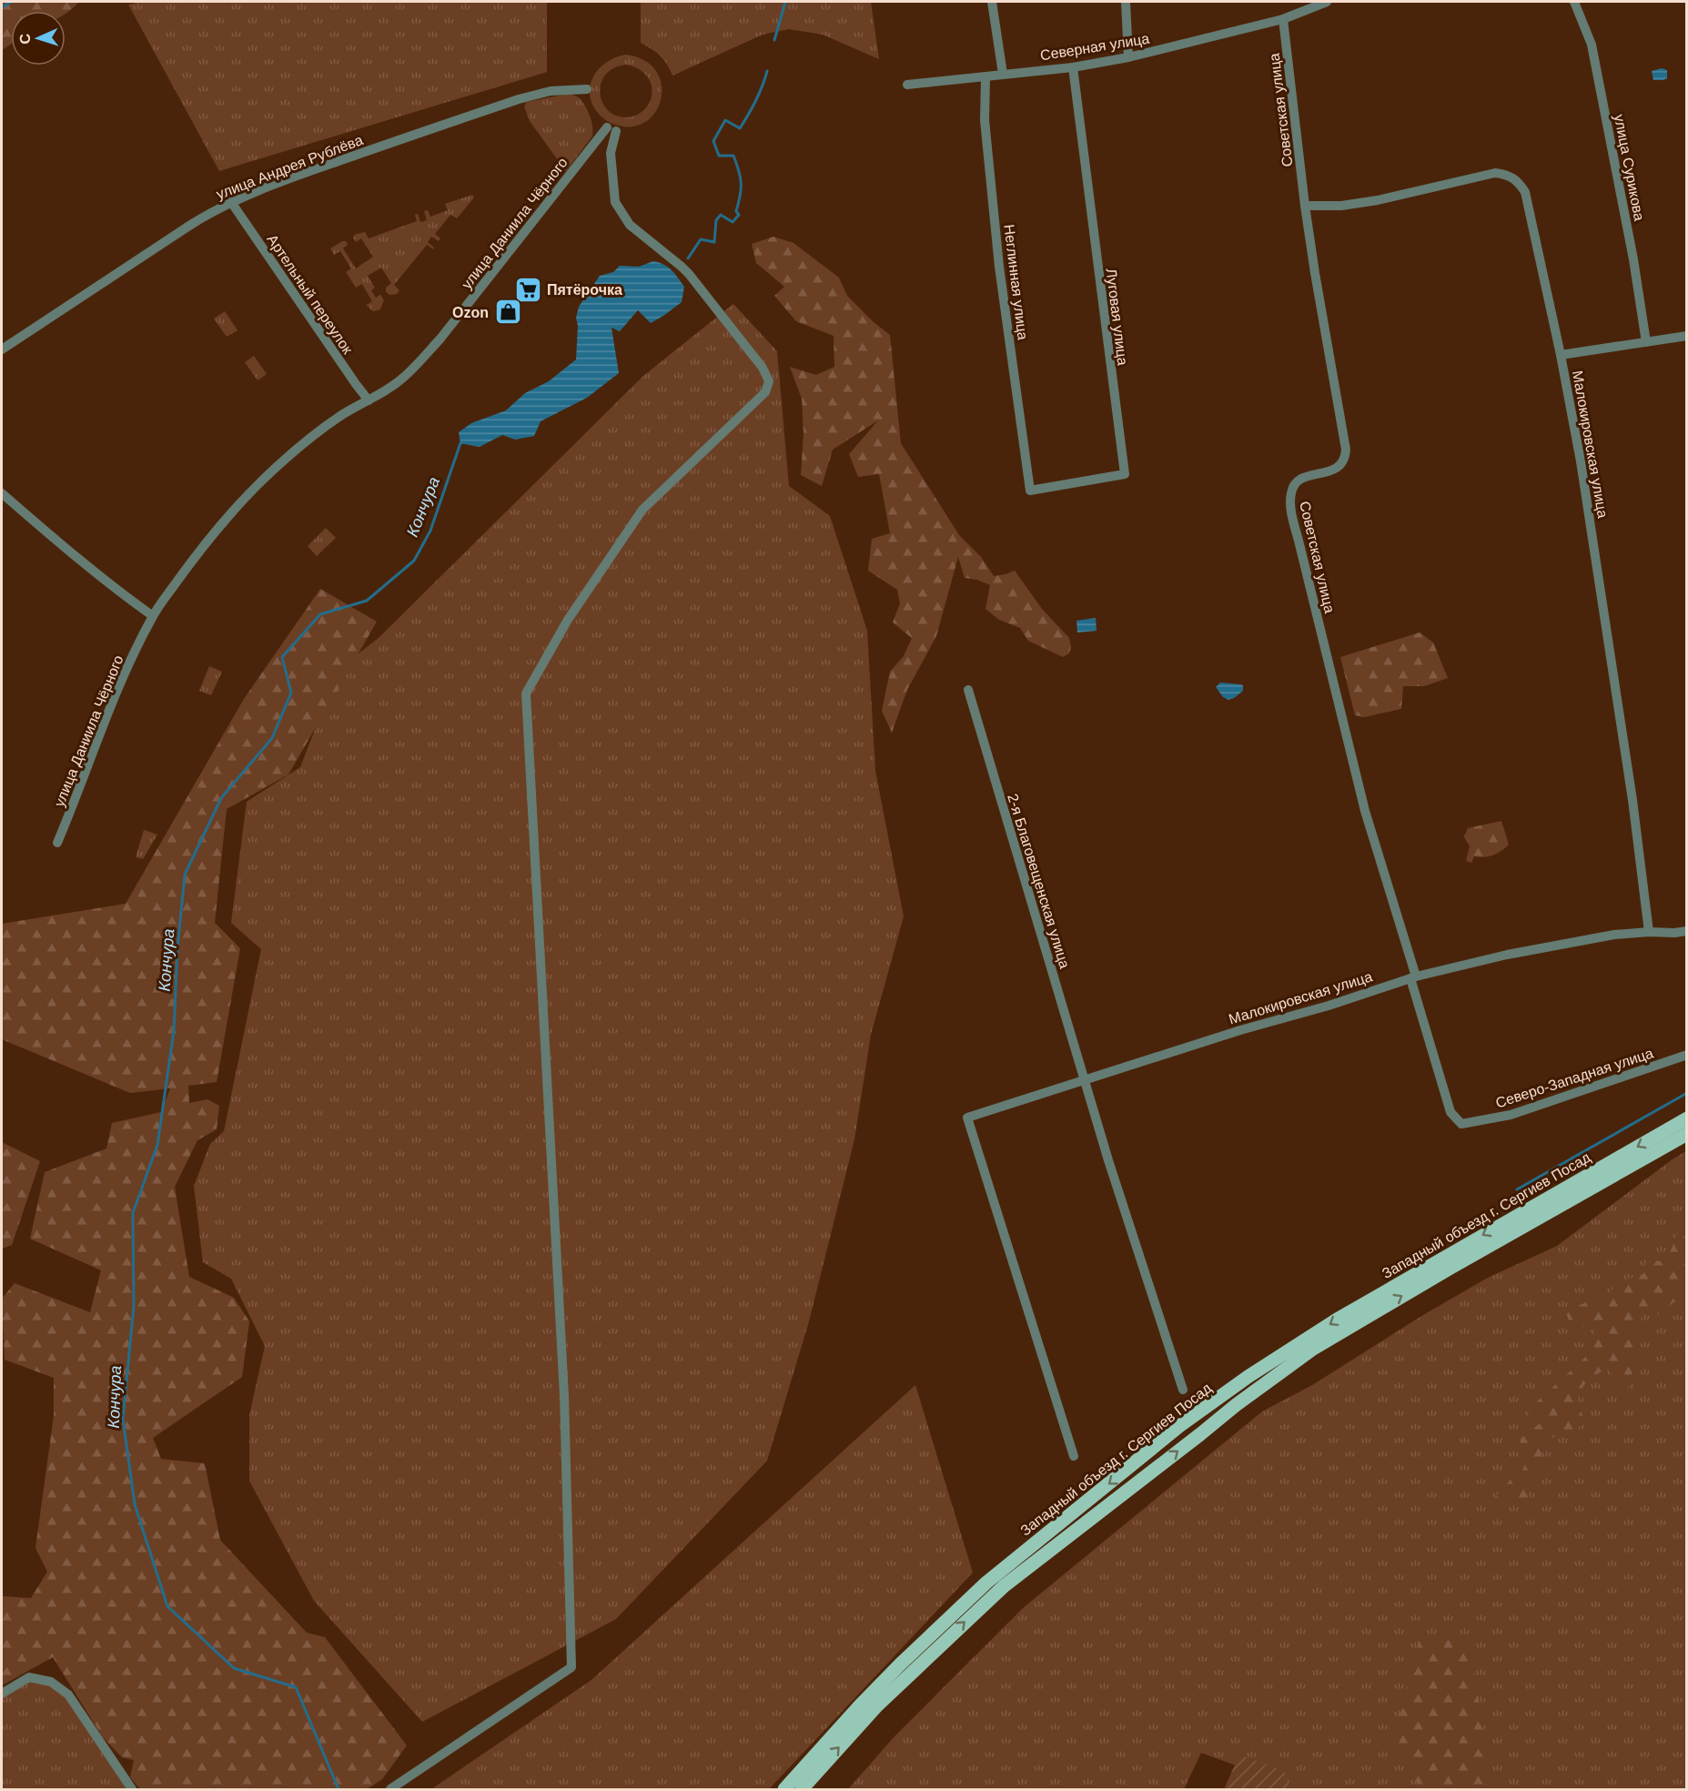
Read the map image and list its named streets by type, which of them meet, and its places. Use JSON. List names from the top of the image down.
{
  "streets": {
    "main road": ["Западный объезд г. Сергиев Посад"],
    "street": [
      "Северная улица",
      "Советская улица",
      "улица Андрея Рублёва",
      "улица Сурикова",
      "улица Даниила Чёрного",
      "Неглинная улица",
      "Артельный переулок",
      "Луговая улица",
      "Малокировская улица",
      "2-я Благовещенская улица",
      "Северо-Западная улица"
    ]
  },
  "crossings": [
    ["Северная улица", "Советская улица"],
    ["Северная улица", "Неглинная улица"],
    ["Северная улица", "Луговая улица"],
    ["Советская улица", "Малокировская улица"],
    ["Советская улица", "Северо-Западная улица"],
    ["улица Андрея Рублёва", "Артельный переулок"],
    ["улица Даниила Чёрного", "Артельный переулок"],
    ["Неглинная улица", "Луговая улица"],
    ["Малокировская улица", "2-я Благовещенская улица"],
    ["Малокировская улица", "Северо-Западная улица"]
  ],
  "water": ["Кончура"],
  "places": {
    "supermarket": ["Пятёрочка"],
    "shop": ["Ozon"]
  },
  "north": "left"
}
